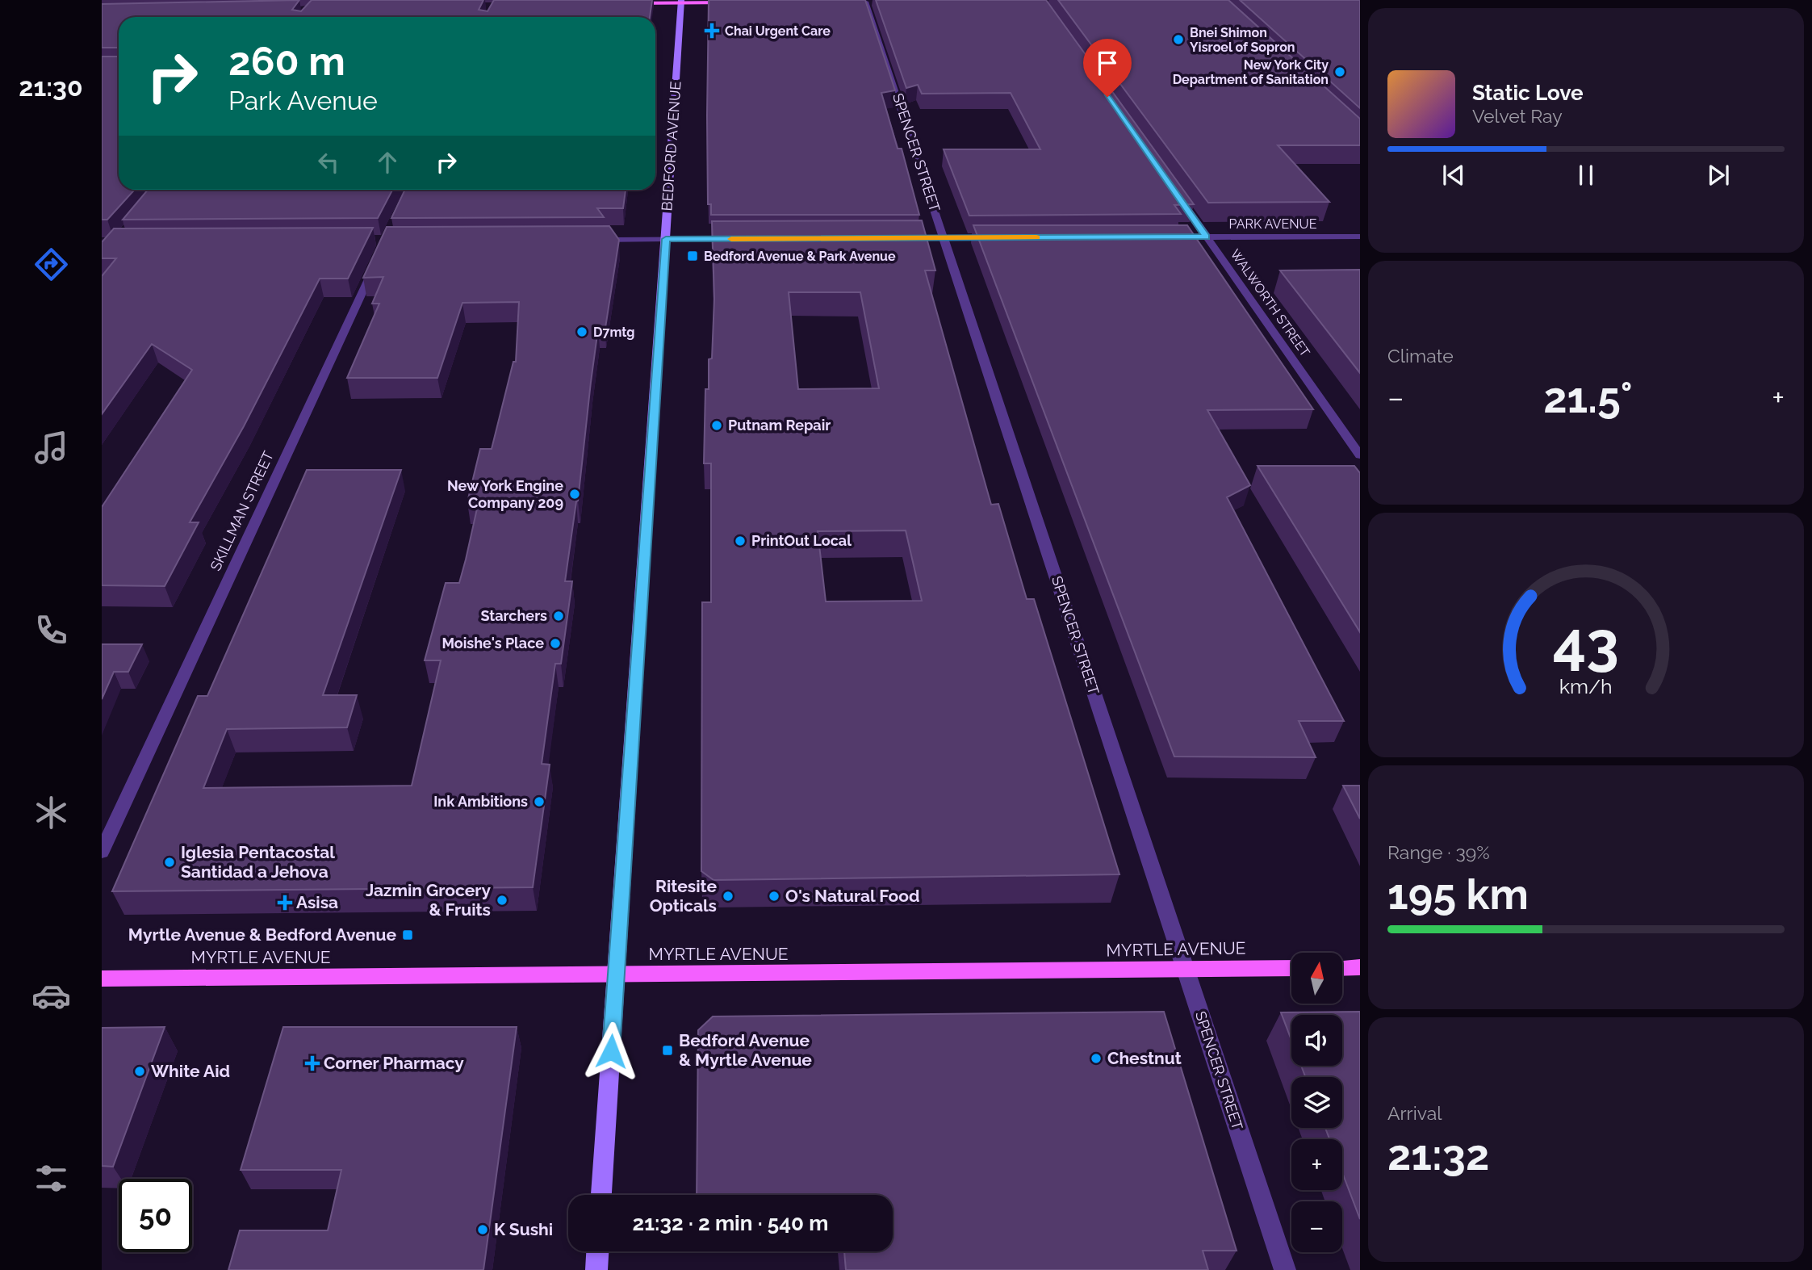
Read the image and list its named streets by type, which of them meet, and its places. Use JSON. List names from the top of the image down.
{
  "streets": {
    "main road": ["BEDFORD AVENUE", "MYRTLE AVENUE"],
    "street": [
      "SPENCER STREET",
      "PARK AVENUE",
      "WALWORTH STREET",
      "SKILLMAN STREET"
    ]
  },
  "crossings": [
    ["BEDFORD AVENUE", "MYRTLE AVENUE"],
    ["SPENCER STREET", "MYRTLE AVENUE"],
    ["PARK AVENUE", "WALWORTH STREET"]
  ],
  "places": {
    "health": ["Chai Urgent Care", "Asisa", "Corner Pharmacy"],
    "other": [
      "Bnei Shimon Yisroel of Sopron",
      "New York City Department of Sanitation",
      "D7mtg",
      "Putnam Repair",
      "New York Engine Company 209",
      "PrintOut Local",
      "Starchers",
      "Moishe's Place",
      "Ink Ambitions",
      "Iglesia Pentacostal Santidad a Jehova",
      "Ritesite Opticals",
      "O's Natural Food",
      "Jazmin Grocery & Fruits",
      "Chestnut",
      "White Aid",
      "K Sushi"
    ],
    "transit": ["Bedford Avenue & Park Avenue", "Myrtle Avenue & Bedford Avenue", "Bedford Avenue & Myrtle Avenue"]
  },
  "north": "top",
  "page": {
    "tabs": "21:30",
    "turn": ["260 m", "Park Avenue"],
    "song": ["Static Love", "Velvet Ray"],
    "tile": [
      "Climate",
      ["Range · 39%", "195 km"],
      ["Arrival", "21:32"]
    ],
    "heat": ["−", "21.5°", "+"],
    "map_buttons": ["+", "−"],
    "limit": "50",
    "trip": "21:32 · 2 min · 540 m",
    "gauge": ["43", "km/h"]
  }
}
